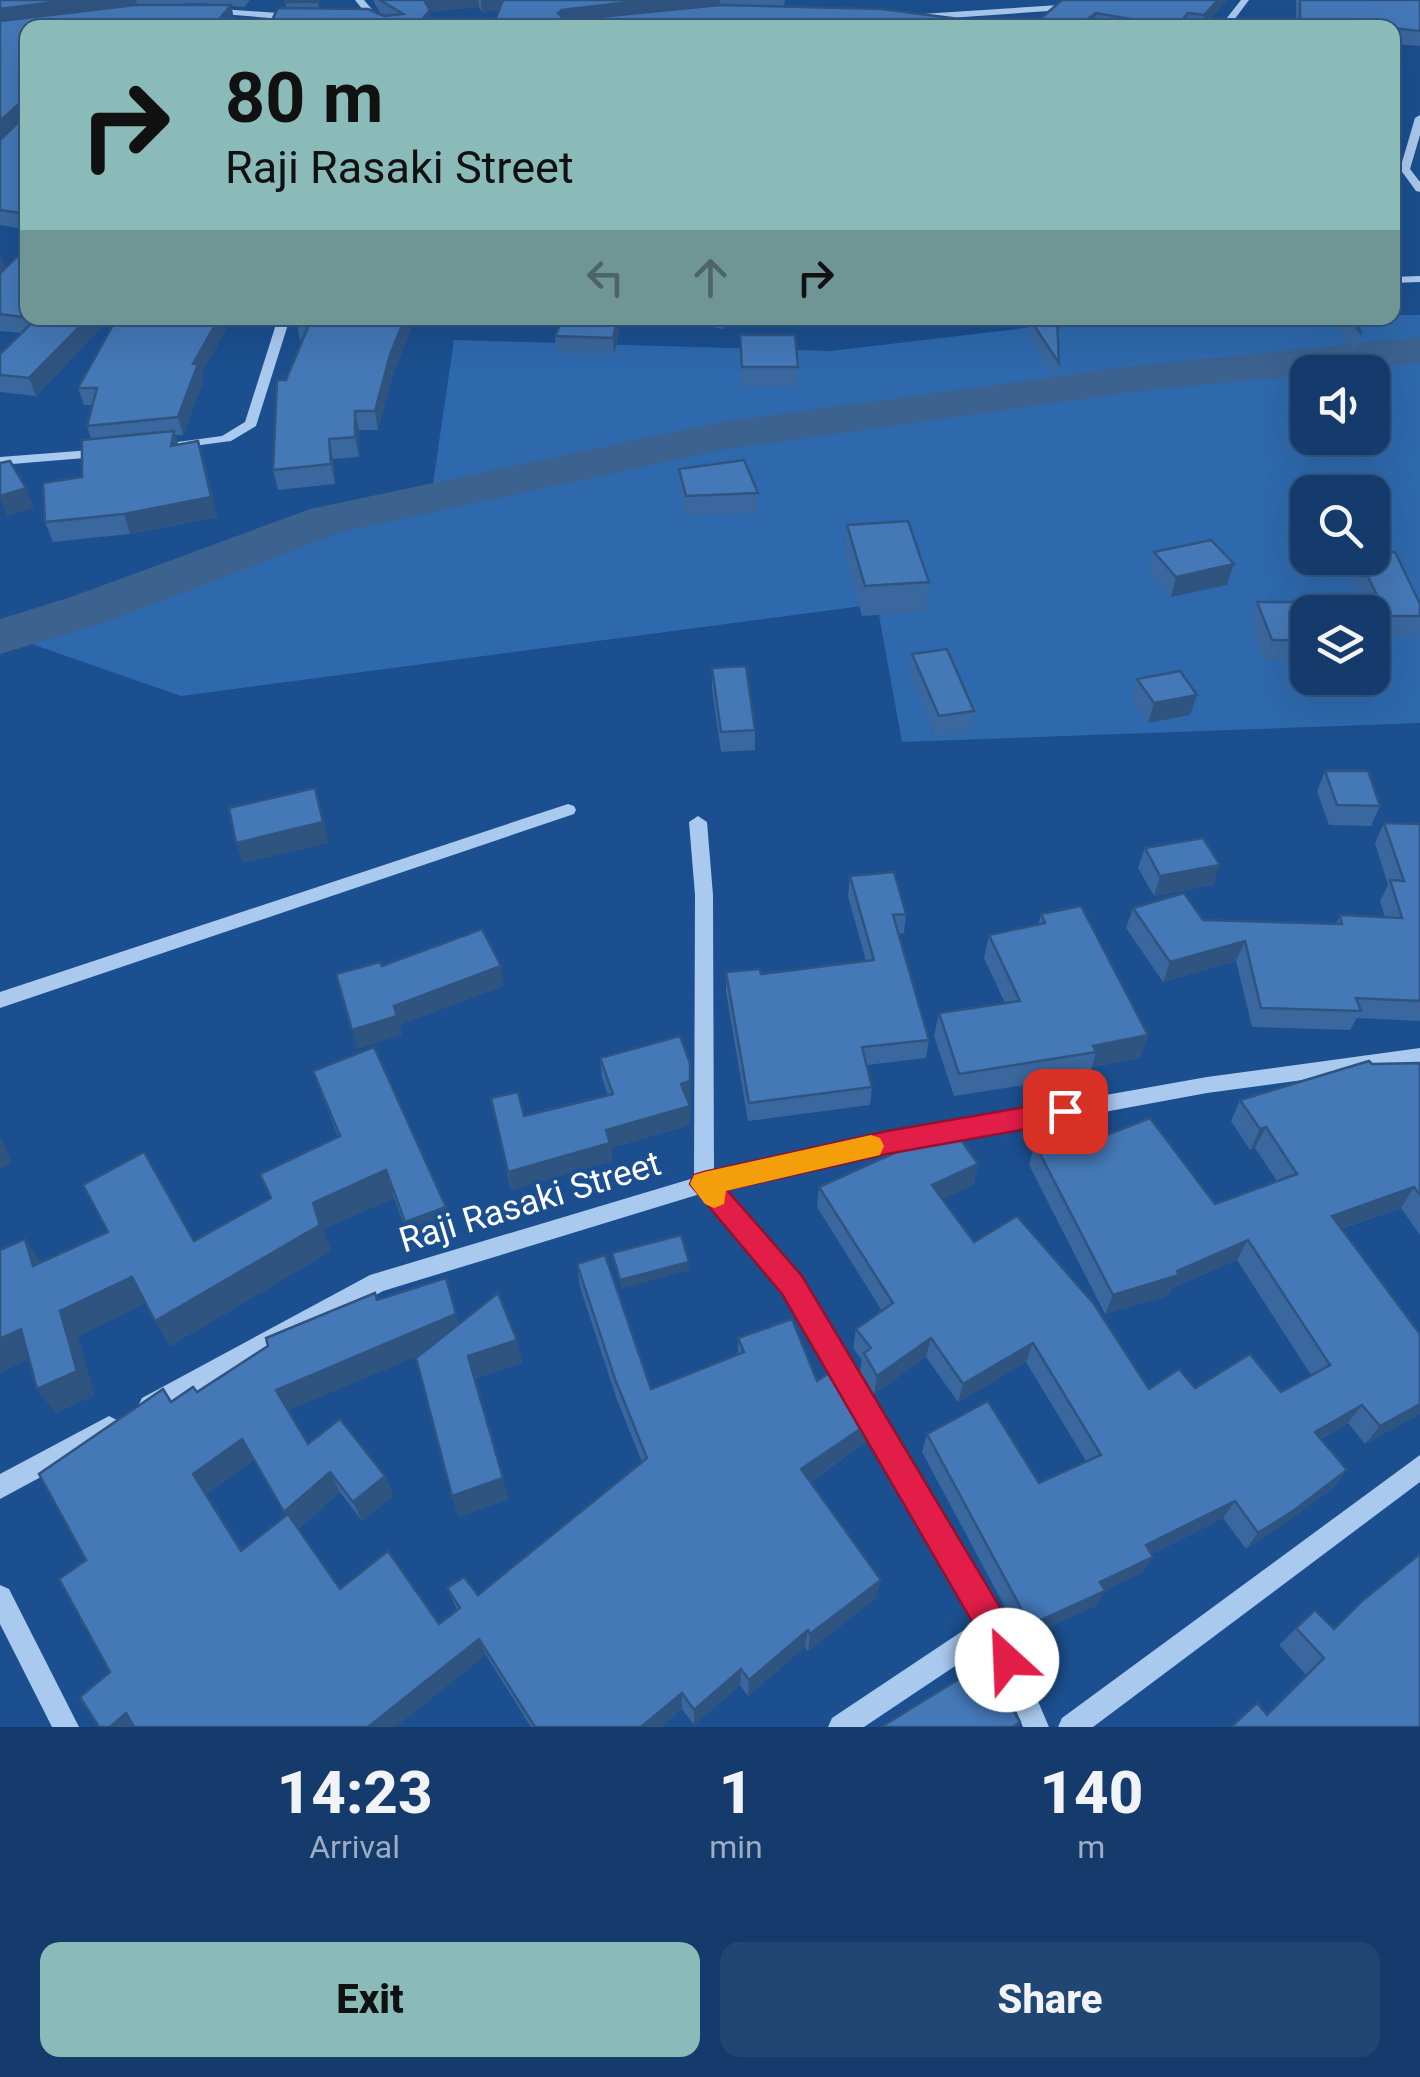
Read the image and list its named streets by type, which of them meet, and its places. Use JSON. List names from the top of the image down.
{
  "streets": {
    "street": ["Raji Rasaki Street"]
  },
  "page": {
    "turn": ["80 m", "Raji Rasaki Street"],
    "eta": [
      "14:23",
      "Arrival",
      "1",
      "min",
      "140",
      "m"
    ],
    "buttons": ["Exit", "Share"]
  }
}
